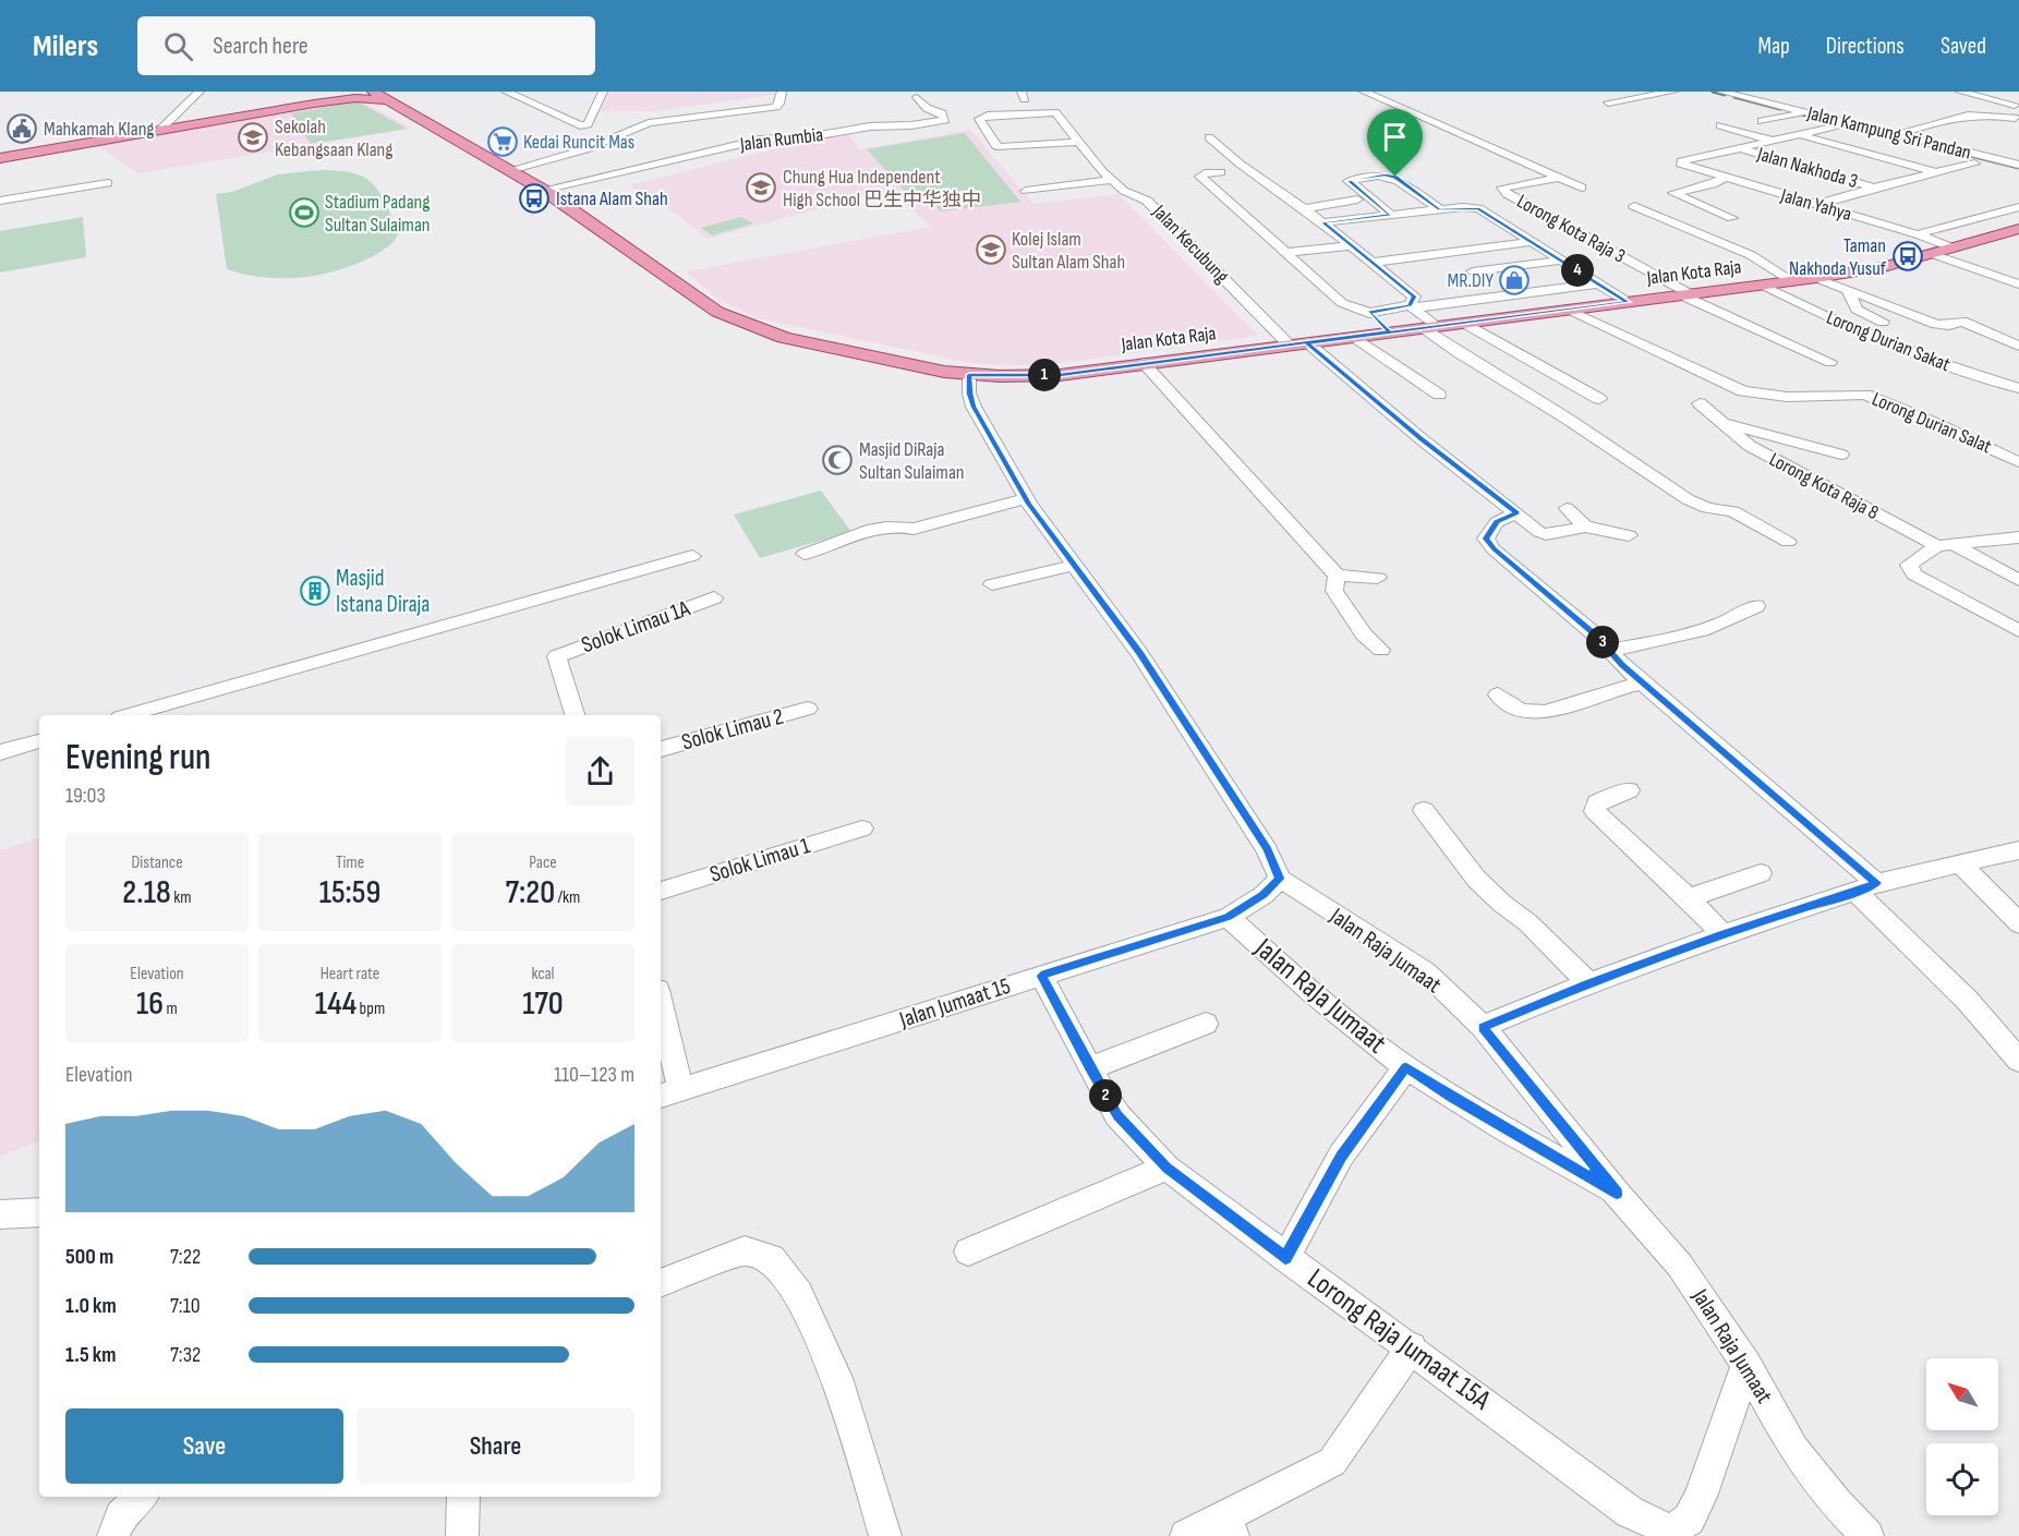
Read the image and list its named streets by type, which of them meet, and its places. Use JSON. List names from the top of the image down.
{
  "streets": {
    "main road": ["Jalan Kota Raja"],
    "street": [
      "Jalan Kampung Sri Pandan",
      "Jalan Rumbia",
      "Jalan Nakhoda 3",
      "Jalan Yahya",
      "Lorong Kota Raja 3",
      "Jalan Kecubung",
      "Lorong Durian Sakat",
      "Lorong Durian Salat",
      "Lorong Kota Raja 8",
      "Solok Limau 1A",
      "Solok Limau 2",
      "Solok Limau 1",
      "Jalan Raja Jumaat",
      "Jalan RaJa Jumaat",
      "Jalan Jumaat 15",
      "Lorong Raja Jumaat 15A"
    ]
  },
  "crossings": [
    ["Jalan Rumbia", "Jalan Kota Raja"],
    ["Jalan Nakhoda 3", "Jalan Yahya"],
    ["Jalan Yahya", "Jalan Kota Raja"],
    ["Lorong Kota Raja 3", "Jalan Kota Raja"],
    ["Jalan Kecubung", "Jalan Kota Raja"],
    ["Jalan Kota Raja", "Lorong Durian Sakat"],
    ["Jalan Kota Raja", "Lorong Durian Salat"],
    ["Jalan Raja Jumaat", "Jalan RaJa Jumaat"],
    ["Jalan Raja Jumaat", "Jalan Jumaat 15"],
    ["Jalan Raja Jumaat", "Lorong Raja Jumaat 15A"],
    ["Jalan RaJa Jumaat", "Jalan Jumaat 15"],
    ["Jalan Jumaat 15", "Lorong Raja Jumaat 15A"]
  ],
  "places": {
    "public building": ["Mahkamah Klang"],
    "school or university": ["Sekolah Kebangsaan Klang", "Chung Hua Independent High School 巴生中华独中", "Kolej Islam Sultan Alam Shah"],
    "supermarket": ["Kedai Runcit Mas"],
    "bus stop": ["Istana Alam Shah", "Taman Nakhoda Yusuf"],
    "sports": ["Stadium Padang Sultan Sulaiman"],
    "shop": ["MR.DIY"],
    "mosque": ["Masjid DiRaja Sultan Sulaiman"],
    "building": ["Masjid Istana Diraja"]
  },
  "north": "top left",
  "page": {
    "header": "Milers",
    "search": "Search here",
    "nav": ["Map", "Directions", "Saved"],
    "pins": [
      "4",
      "1",
      "3",
      "2"
    ],
    "heading": ["Evening run", "19:03"],
    "stats": [
      ["Distance", "2.18 km"],
      ["Time", "15:59"],
      ["Pace", "7:20 /km"],
      ["Elevation", "16 m"],
      ["Heart rate", "144 bpm"],
      ["kcal", "170"]
    ],
    "chart": ["Elevation", "110–123 m"],
    "list": [
      {
        "name": "500 m",
        "note": "7:22"
      },
      {
        "name": "1.0 km",
        "note": "7:10"
      },
      {
        "name": "1.5 km",
        "note": "7:32"
      }
    ],
    "buttons": ["Save", "Share"]
  }
}
